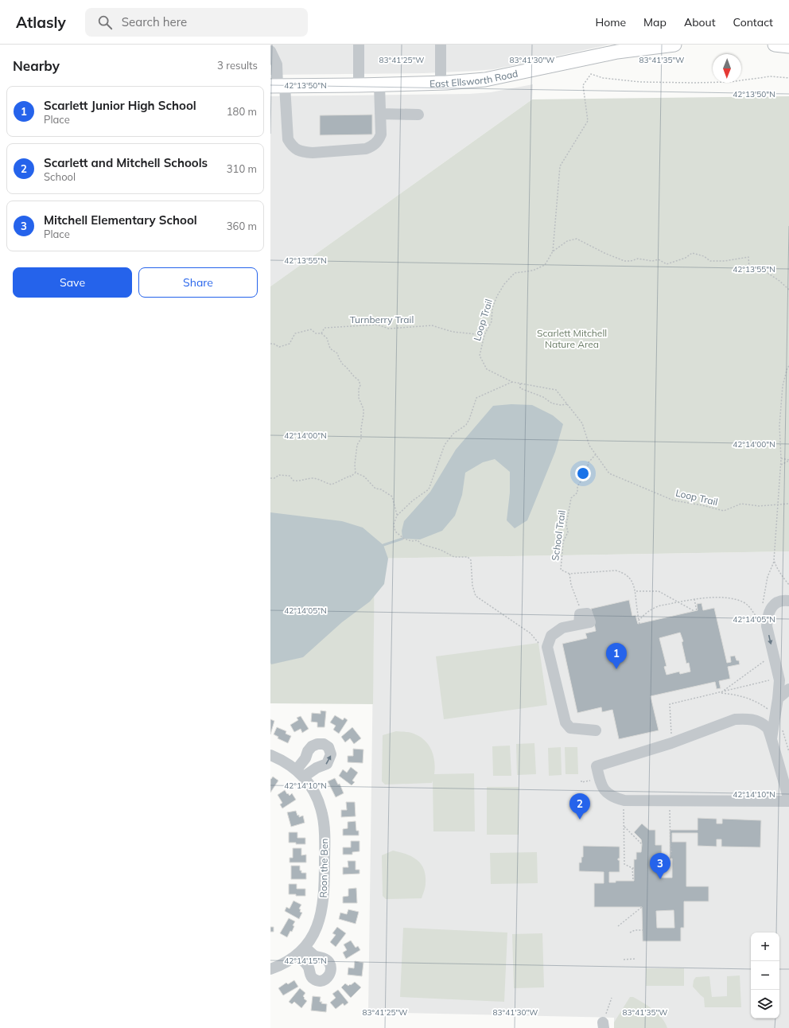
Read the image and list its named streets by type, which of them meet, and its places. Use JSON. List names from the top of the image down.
{
  "streets": {
    "main road": ["East Ellsworth Road"],
    "street": ["Roon the Ben"],
    "path": ["Turnberry Trail", "Loop Trail", "School Trail"]
  },
  "crossings": [
    ["Turnberry Trail", "Loop Trail"],
    ["Loop Trail", "School Trail"]
  ],
  "parks": ["Scarlett Mitchell Nature Area"],
  "north": "bottom",
  "page": {
    "header": "Atlasly",
    "search": "Search here",
    "nav": [
      "Home",
      "Map",
      "About",
      "Contact"
    ],
    "heading": ["Nearby", "3 results"],
    "list": [
      {
        "mark": "1",
        "name": "Scarlett Junior High School",
        "note": "Place",
        "value": "180 m"
      },
      {
        "mark": "2",
        "name": "Scarlett and Mitchell Schools",
        "note": "School",
        "value": "310 m"
      },
      {
        "mark": "3",
        "name": "Mitchell Elementary School",
        "note": "Place",
        "value": "360 m"
      }
    ],
    "buttons": ["Save", "Share"],
    "pins": ["1", "2", "3"],
    "map_buttons": ["+", "−"]
  },
  "coordinates": [
    "83°41'25\"W",
    "83°41'30\"W",
    "83°41'35\"W",
    "42°13'50\"N",
    "42°13'55\"N",
    "42°14'00\"N",
    "42°14'05\"N",
    "42°14'10\"N",
    "42°14'15\"N"
  ]
}
